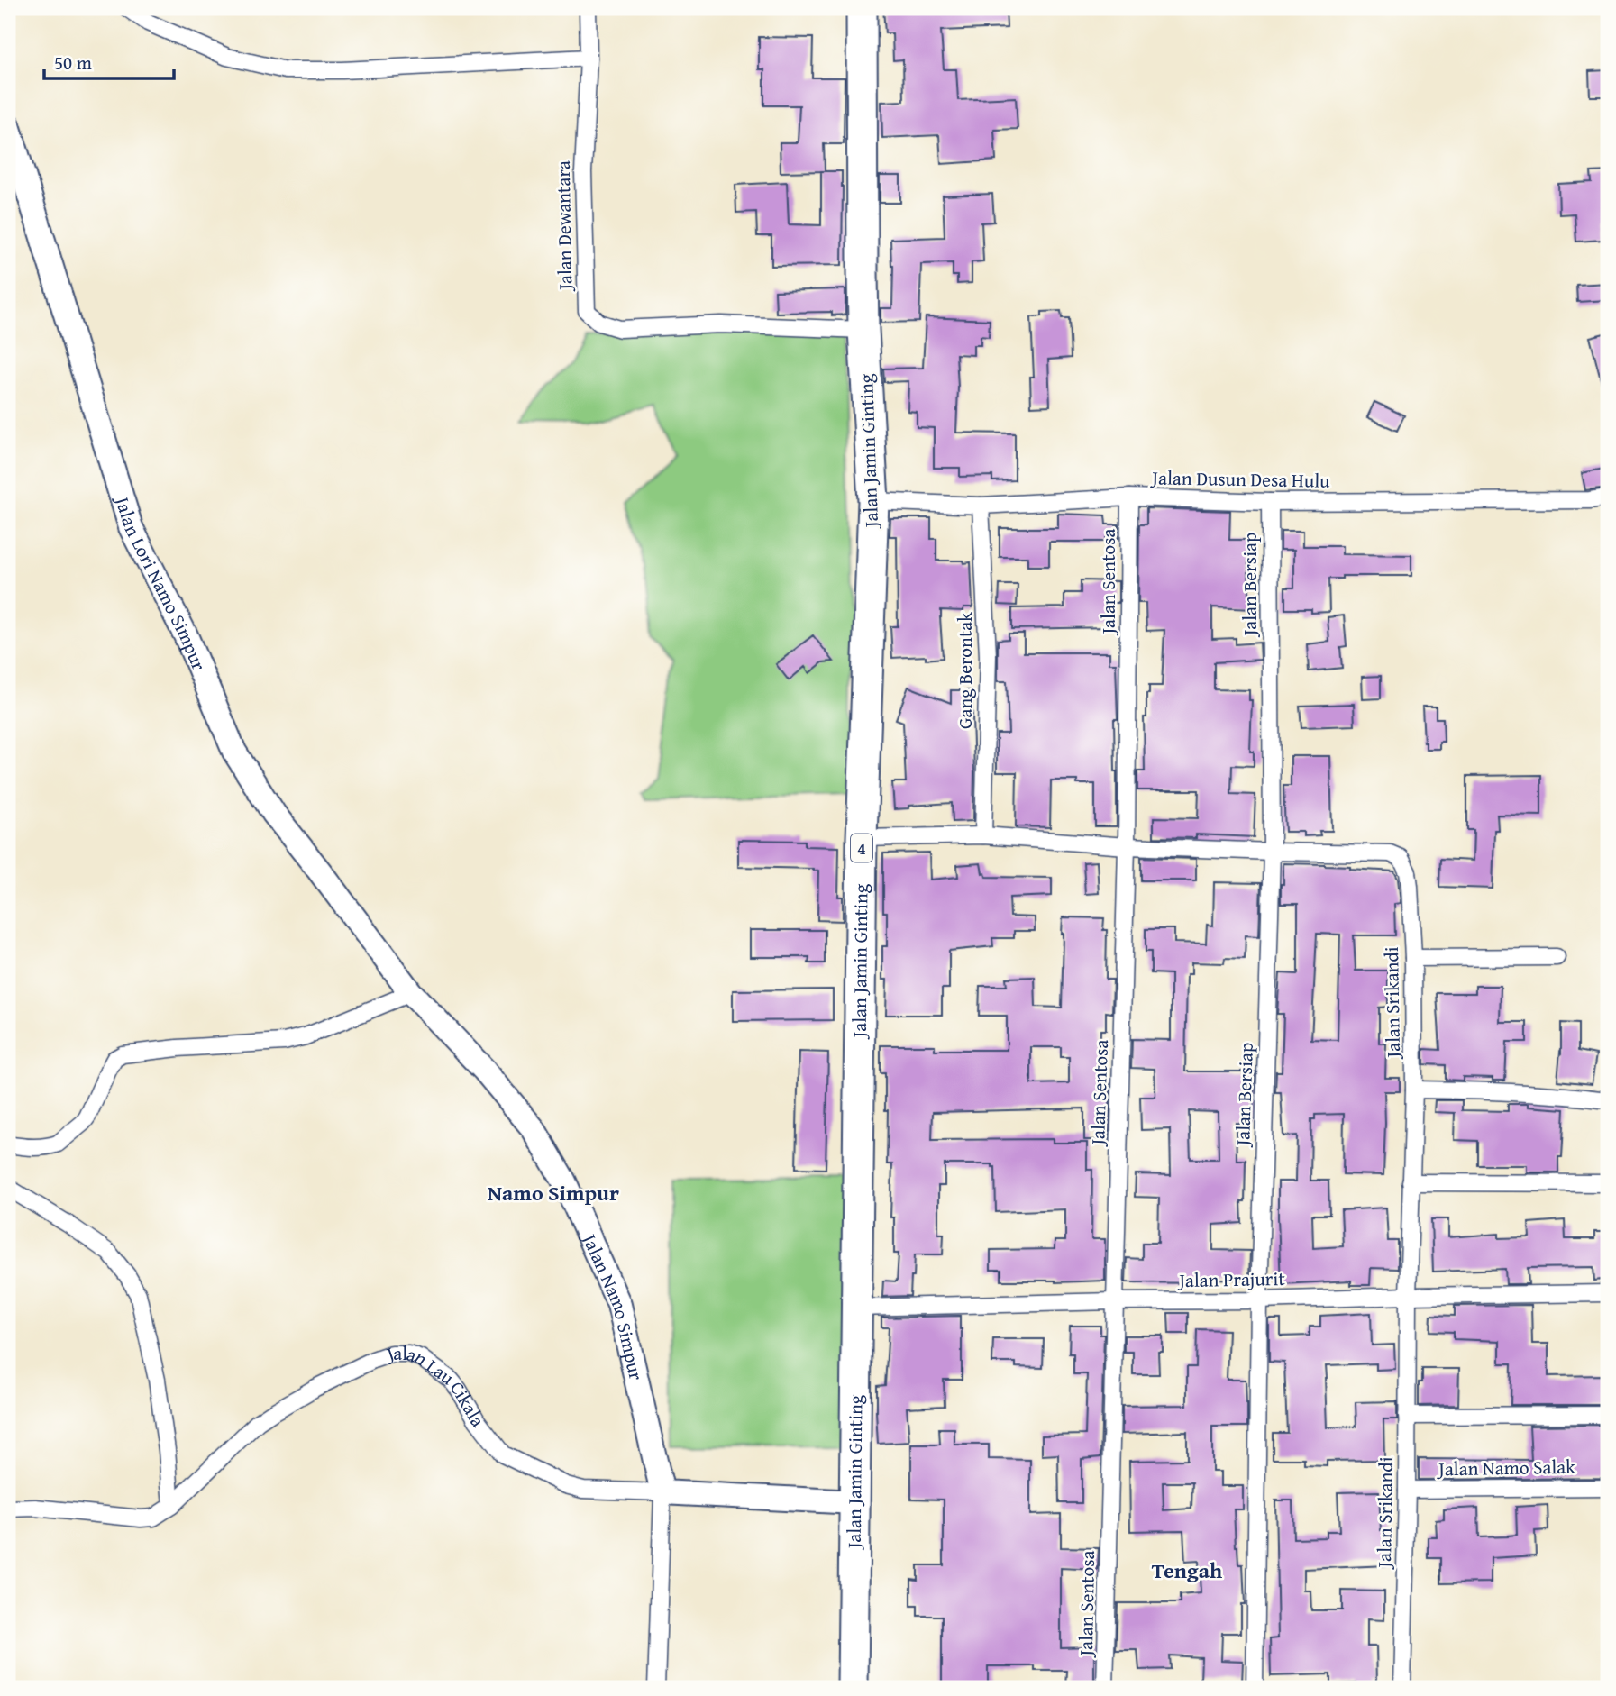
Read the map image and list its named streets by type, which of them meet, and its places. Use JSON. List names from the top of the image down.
{
  "streets": {
    "highway": ["Jalan Jamin Ginting", "4"],
    "street": [
      "Jalan Dewantara",
      "Jalan Dusun Desa Hulu",
      "Jalan Sentosa",
      "Jalan Lori Namo Simpur",
      "Jalan Bersiap",
      "Gang Berontak",
      "Jalan Srikandi",
      "Jalan Prajurit",
      "Jalan Namo Simpur",
      "Jalan Lau Cikala",
      "Jalan Namo Salak"
    ]
  },
  "crossings": [
    ["Jalan Dewantara", "Jalan Jamin Ginting"],
    ["Jalan Jamin Ginting", "Jalan Dusun Desa Hulu"],
    ["Jalan Jamin Ginting", "Jalan Srikandi"],
    ["Jalan Jamin Ginting", "Jalan Prajurit"],
    ["Jalan Jamin Ginting", "Jalan Lau Cikala"],
    ["Jalan Dusun Desa Hulu", "Jalan Sentosa"],
    ["Jalan Dusun Desa Hulu", "Jalan Bersiap"],
    ["Jalan Dusun Desa Hulu", "Gang Berontak"],
    ["Jalan Sentosa", "Jalan Srikandi"],
    ["Jalan Sentosa", "Jalan Prajurit"],
    ["Jalan Lori Namo Simpur", "Jalan Namo Simpur"],
    ["Jalan Bersiap", "Jalan Srikandi"],
    ["Jalan Bersiap", "Jalan Prajurit"],
    ["Gang Berontak", "Jalan Srikandi"],
    ["Jalan Srikandi", "Jalan Prajurit"],
    ["Jalan Srikandi", "Jalan Namo Salak"],
    ["Jalan Namo Simpur", "Jalan Lau Cikala"]
  ],
  "districts": ["Namo Simpur", "Tengah"],
  "scale_bar": "50 m"
}
